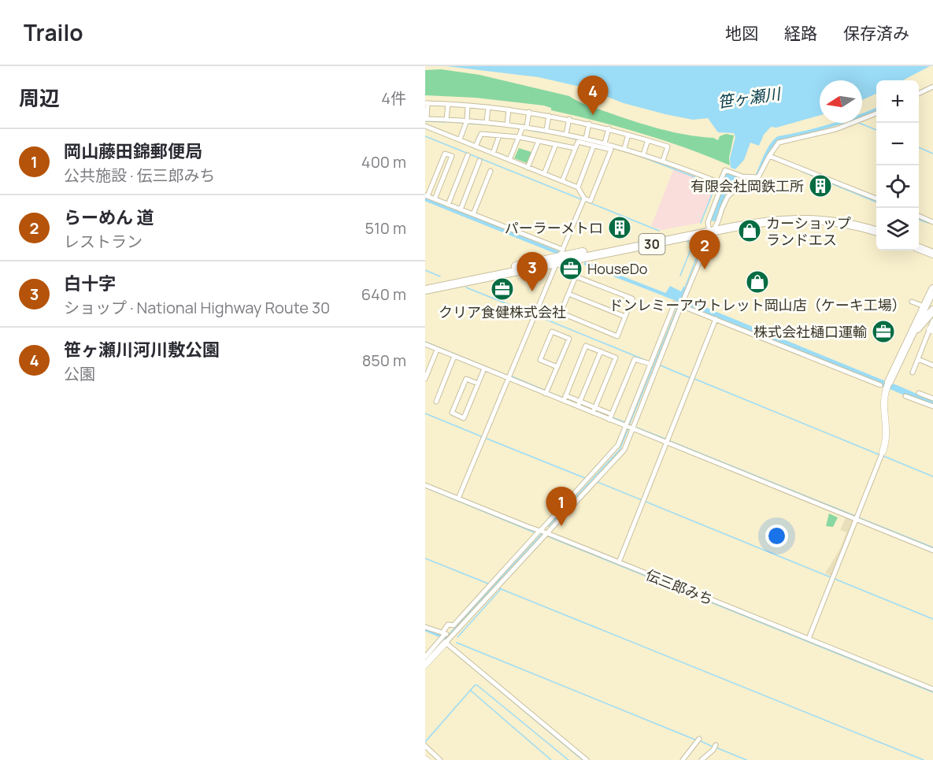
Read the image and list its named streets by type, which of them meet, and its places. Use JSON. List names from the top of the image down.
{
  "streets": {
    "highway": ["30"],
    "street": ["伝三郎みち"]
  },
  "water": ["笹ヶ瀬川"],
  "places": {
    "building": ["有限会社岡鉄工所", "パーラーメトロ"],
    "shop": ["カーショップ ランドエス", "ドンレミーアウトレット岡山店（ケーキ工場）"],
    "office": ["HouseDo", "クリア食健株式会社", "株式会社樋口運輸"]
  },
  "north": "left",
  "page": {
    "header": "Trailo",
    "nav": ["地図", "経路", "保存済み"],
    "heading": ["周辺", "4件"],
    "pins": [
      "4",
      "2",
      "3",
      "1"
    ],
    "map_buttons": ["+", "−"],
    "list": [
      {
        "mark": "1",
        "name": "岡山藤田錦郵便局",
        "note": "公共施設 · 伝三郎みち",
        "value": "400 m"
      },
      {
        "mark": "2",
        "name": "らーめん 道",
        "note": "レストラン",
        "value": "510 m"
      },
      {
        "mark": "3",
        "name": "白十字",
        "note": "ショップ · National Highway Route 30",
        "value": "640 m"
      },
      {
        "mark": "4",
        "name": "笹ヶ瀬川河川敷公園",
        "note": "公園",
        "value": "850 m"
      }
    ]
  }
}
